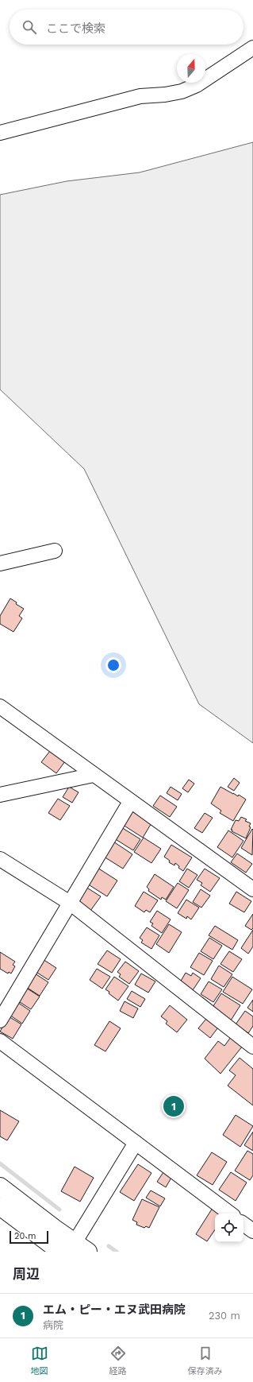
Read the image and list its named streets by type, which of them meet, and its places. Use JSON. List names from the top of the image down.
{
  "scale_bar": "20 m",
  "north": "top",
  "page": {
    "search": "ここで検索",
    "pins": "1",
    "scale": "20 m",
    "heading": "周辺",
    "list": [
      {
        "mark": "1",
        "name": "エム・ピー・エヌ武田病院",
        "note": "病院",
        "value": "230 m"
      }
    ],
    "nav": ["地図", "経路", "保存済み"]
  }
}
